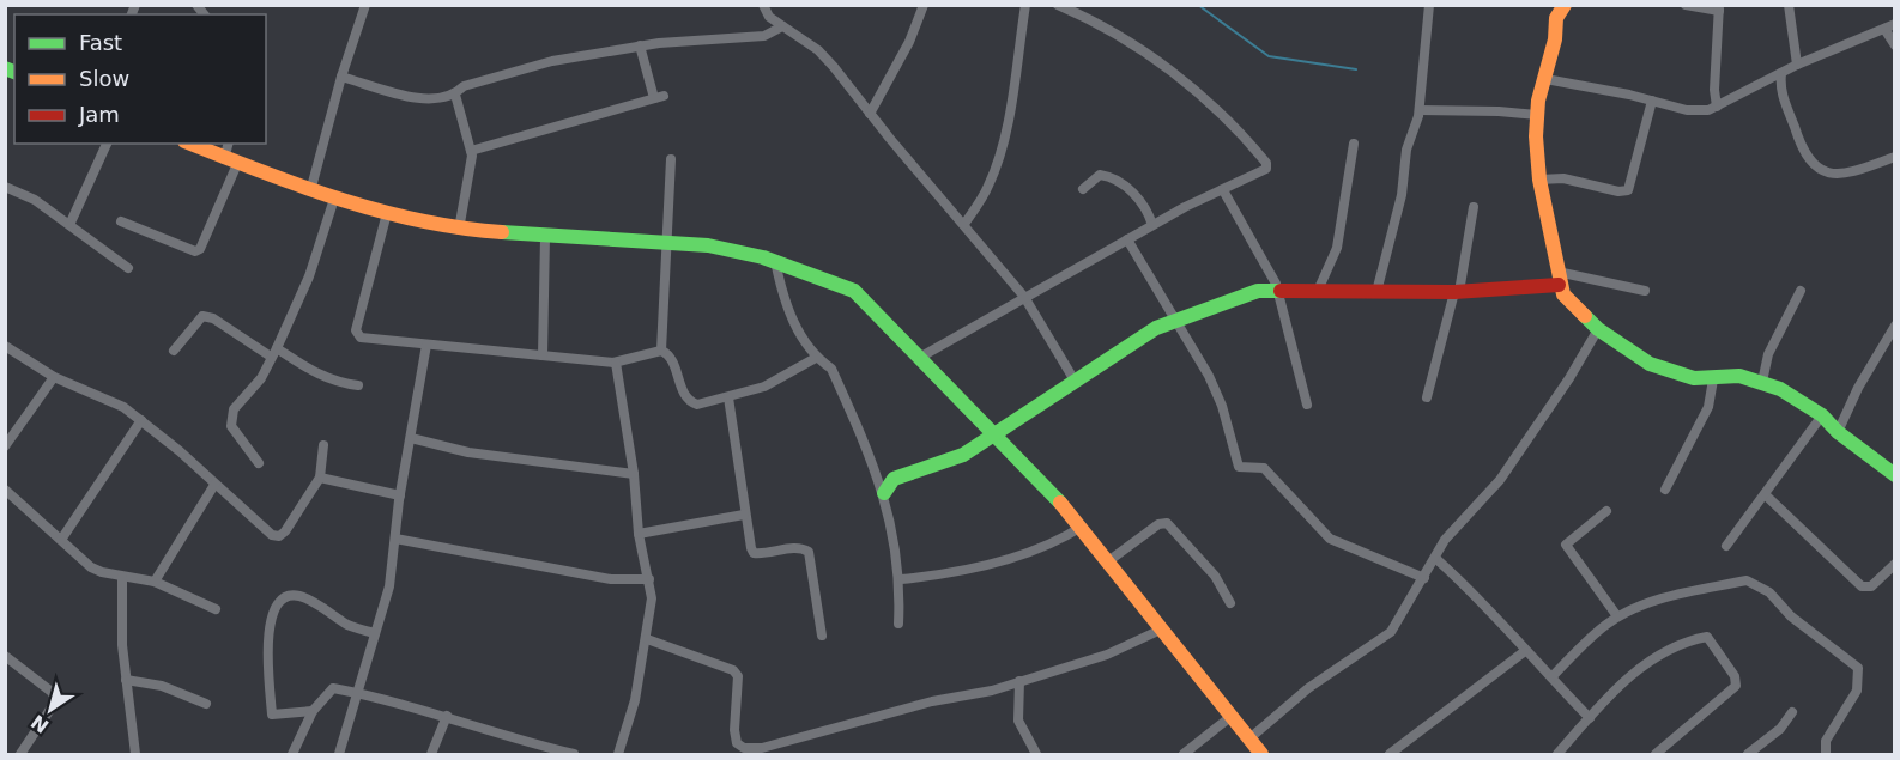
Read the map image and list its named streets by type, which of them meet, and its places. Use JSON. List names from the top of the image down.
{
  "legend": ["Fast", "Slow", "Jam"],
  "north": "bottom left"
}
